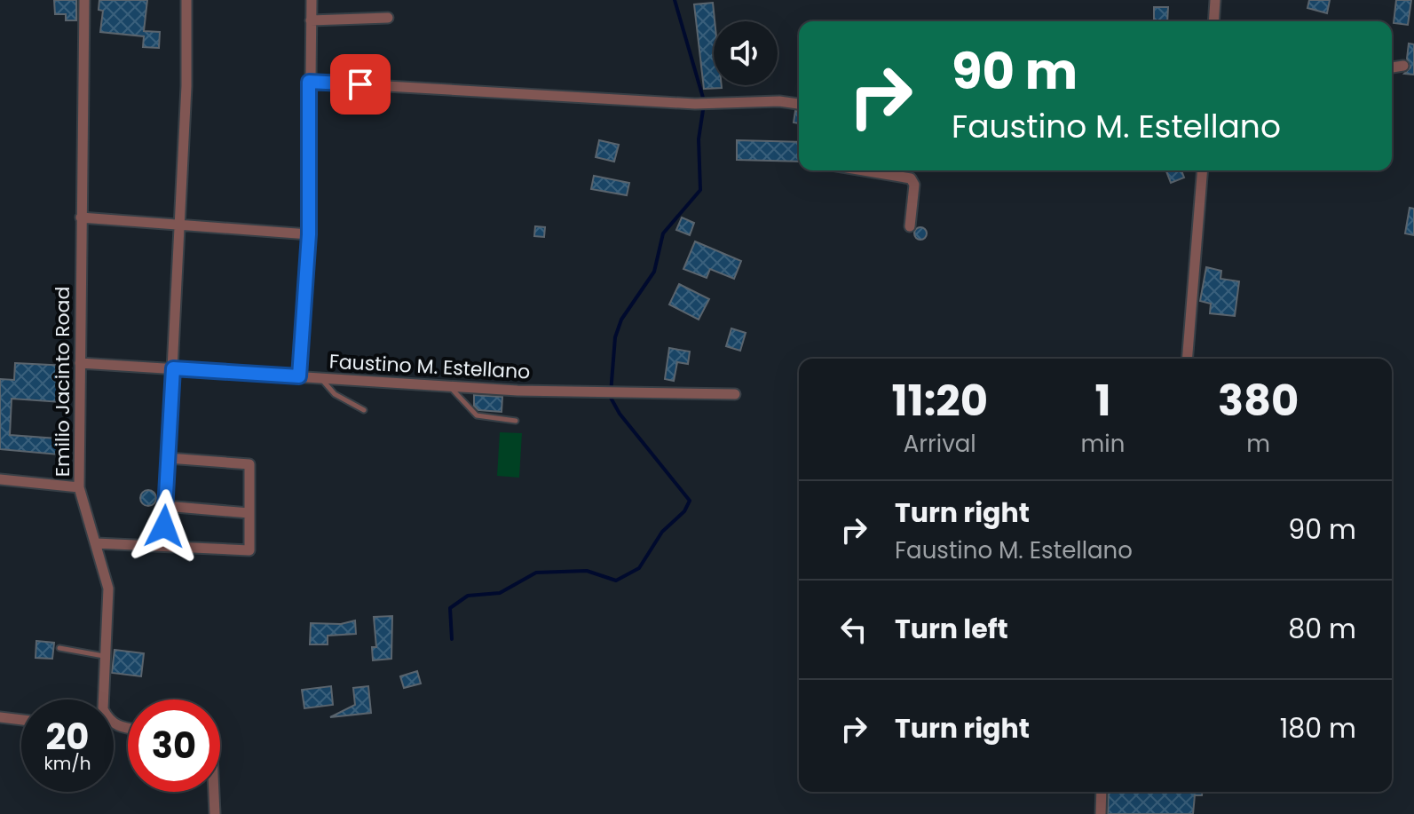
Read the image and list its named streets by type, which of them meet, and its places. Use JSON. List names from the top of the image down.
{
  "streets": {
    "street": ["Faustino M. Estellano", "Emilio Jacinto Road"]
  },
  "crossings": [
    ["Faustino M. Estellano", "Emilio Jacinto Road"]
  ],
  "page": {
    "turn": ["90 m", "Faustino M. Estellano"],
    "eta": [
      "11:20",
      "Arrival",
      "1",
      "min",
      "380",
      "m"
    ],
    "list": [
      {
        "name": "Turn right",
        "note": "Faustino M. Estellano",
        "value": "90 m"
      },
      {
        "name": "Turn left",
        "value": "80 m"
      },
      {
        "name": "Turn right",
        "value": "180 m"
      }
    ],
    "speed": "20 km/h",
    "limit": "30"
  }
}
